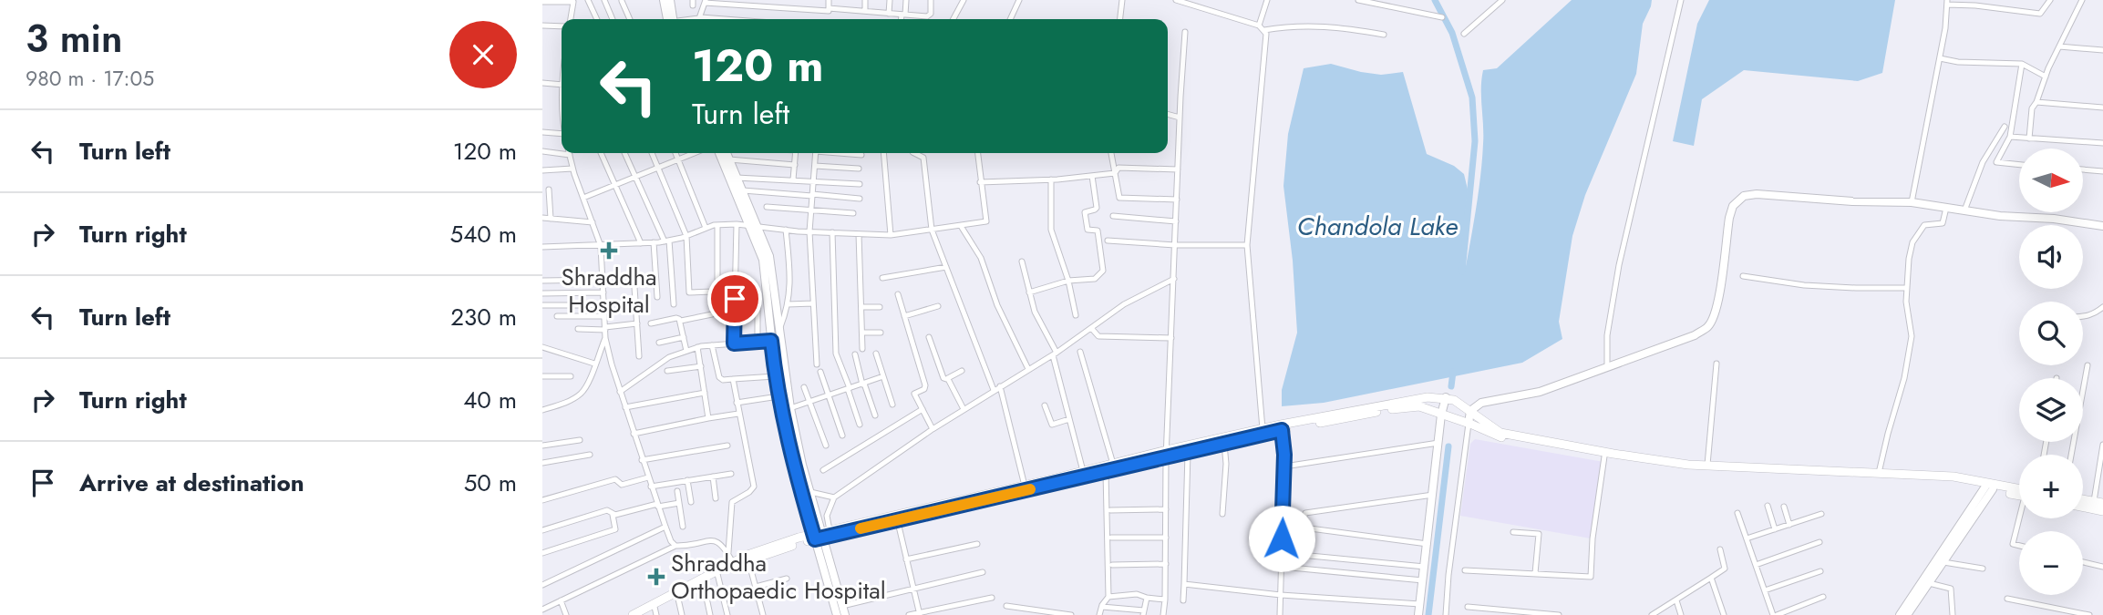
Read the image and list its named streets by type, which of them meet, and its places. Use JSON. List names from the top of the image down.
{
  "water": ["Chandola Lake"],
  "places": {
    "health": ["Shraddha Hospital", "Shraddha Orthopaedic Hospital"]
  },
  "north": "right",
  "page": {
    "heading": ["3 min", "980 m · 17:05"],
    "turn": ["120 m", "Turn left"],
    "list": [
      {
        "name": "Turn left",
        "value": "120 m"
      },
      {
        "name": "Turn right",
        "value": "540 m"
      },
      {
        "name": "Turn left",
        "value": "230 m"
      },
      {
        "name": "Turn right",
        "value": "40 m"
      },
      {
        "name": "Arrive at destination",
        "value": "50 m"
      }
    ],
    "map_buttons": ["+", "−"]
  }
}
